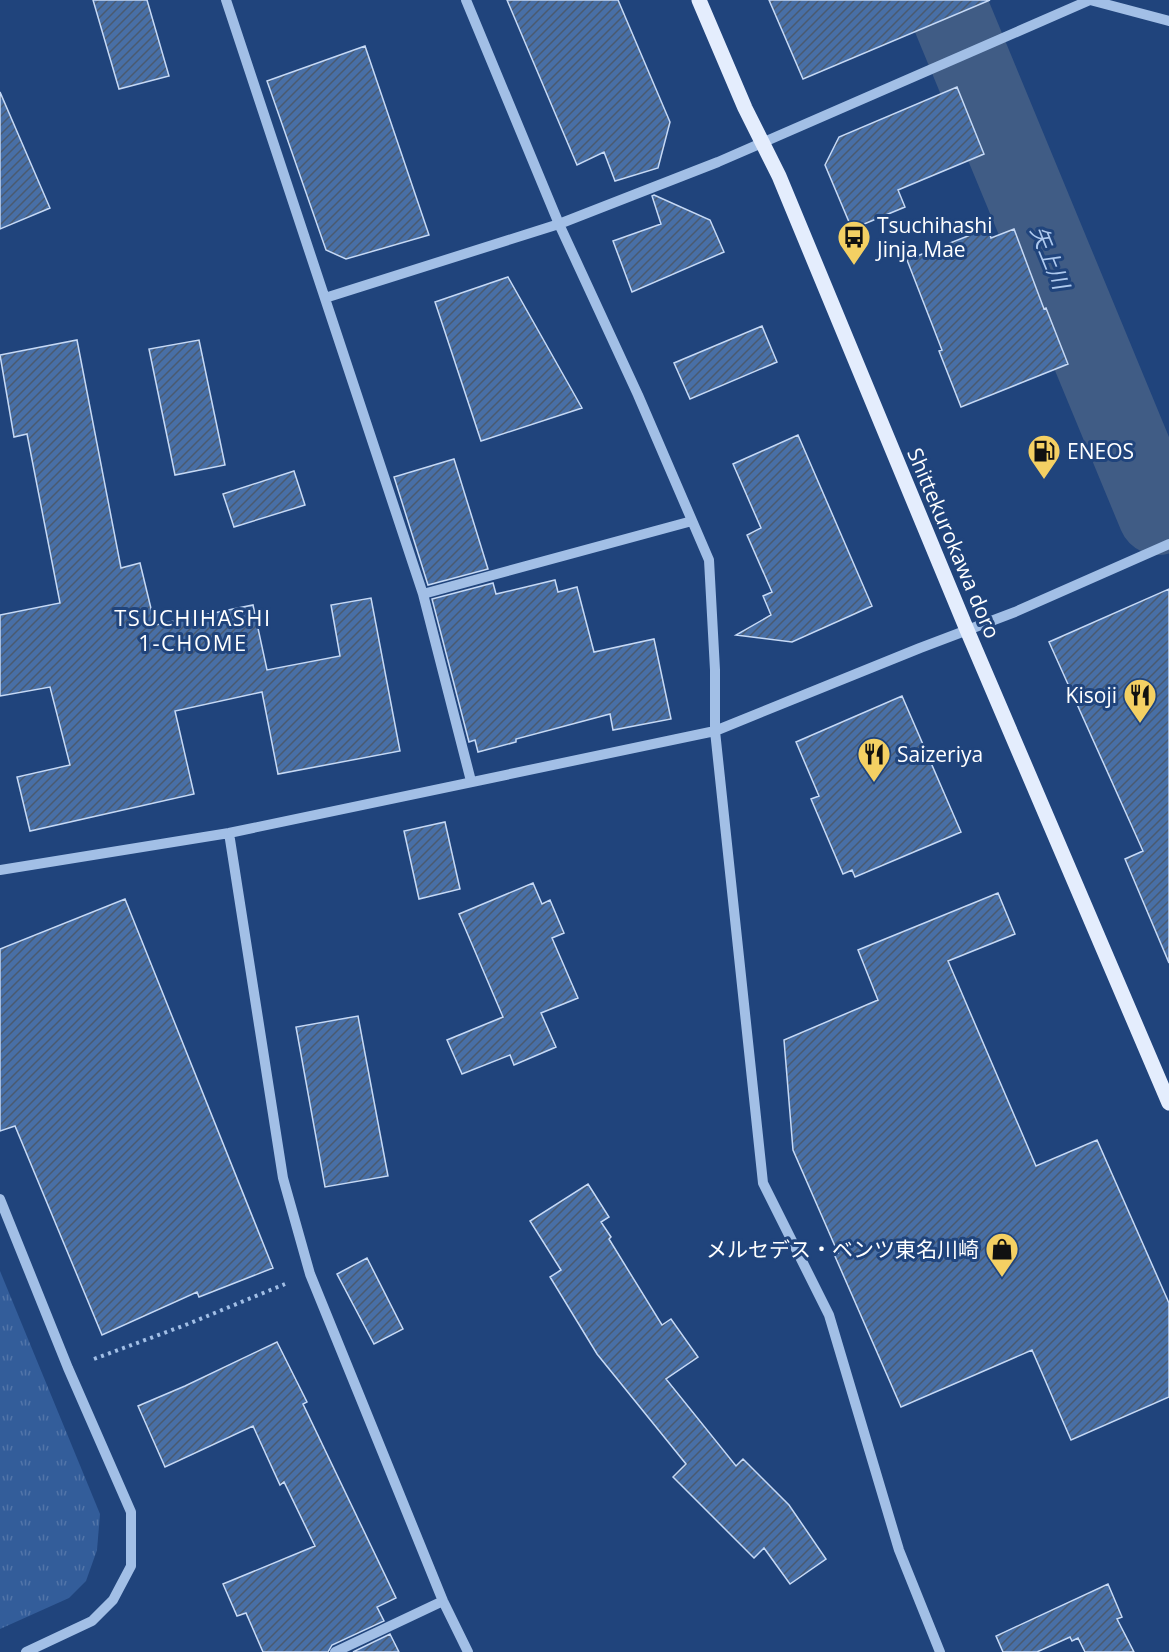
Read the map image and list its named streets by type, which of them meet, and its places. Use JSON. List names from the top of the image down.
{
  "streets": {
    "main road": ["Shittekurokawa doro"]
  },
  "districts": ["TSUCHIHASHI 1-CHOME"],
  "water": ["矢上川"],
  "places": {
    "bus stop": ["Tsuchihashi Jinja Mae"],
    "fuel station": ["ENEOS"],
    "restaurant": ["Kisoji", "Saizeriya"],
    "shop": ["メルセデス・ベンツ東名川崎"]
  }
}
